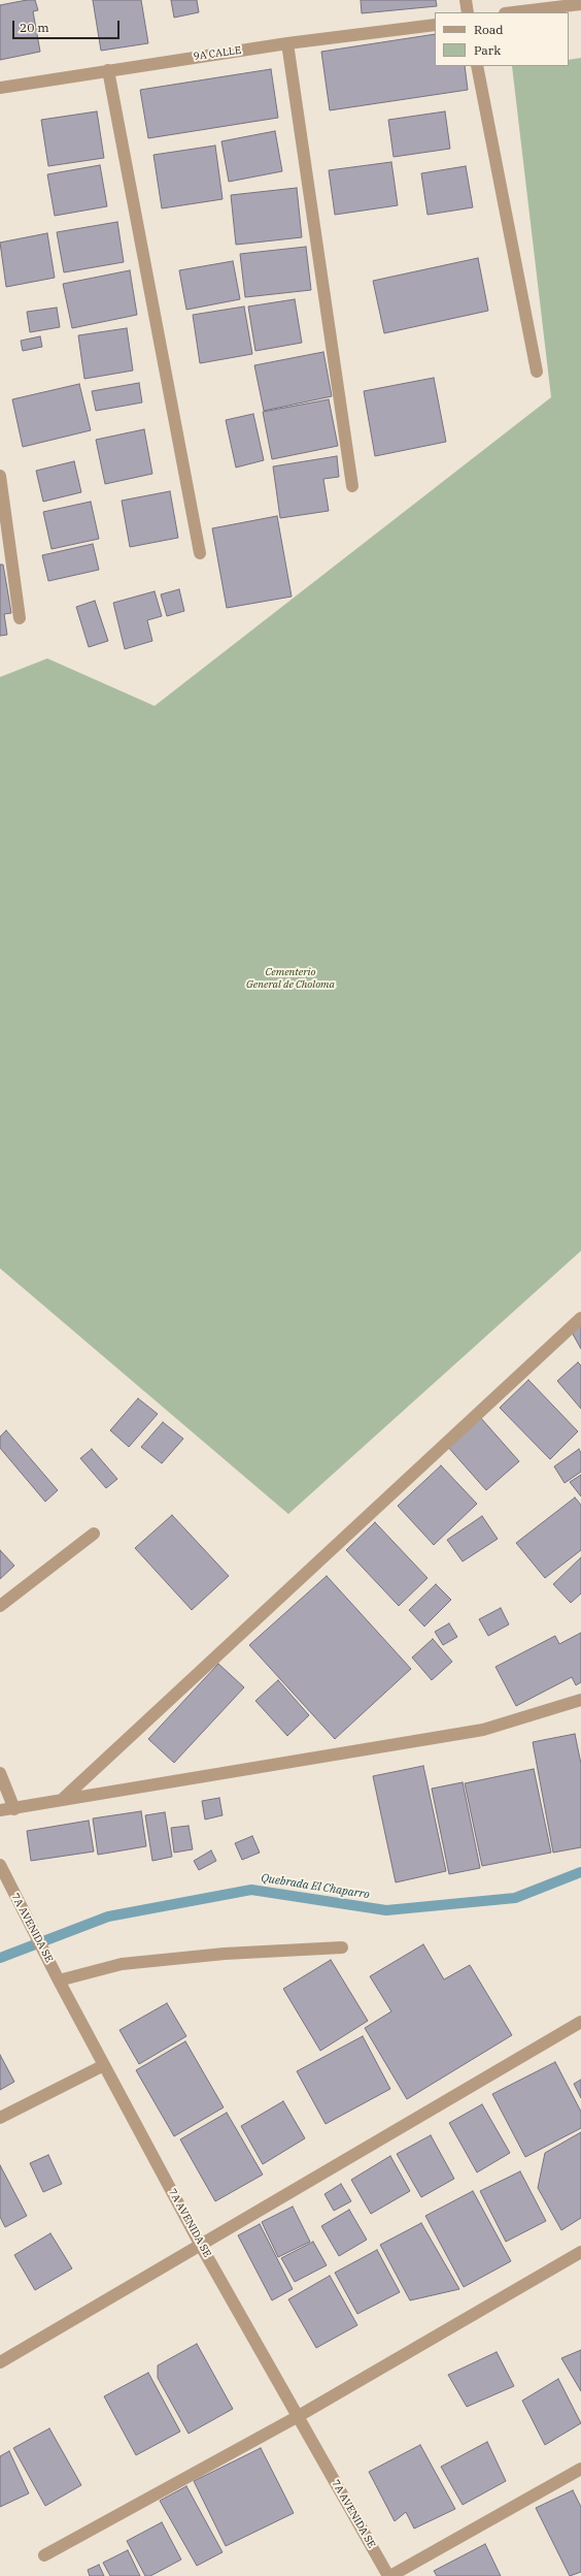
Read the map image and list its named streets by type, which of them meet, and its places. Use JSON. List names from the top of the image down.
{
  "streets": {
    "street": ["9A CALLE", "7A AVENIDA SE"]
  },
  "water": ["Quebrada El Chaparro"],
  "parks": ["Cementerio General de Choloma"],
  "legend": ["Road", "Park"],
  "scale_bar": "20 m"
}
